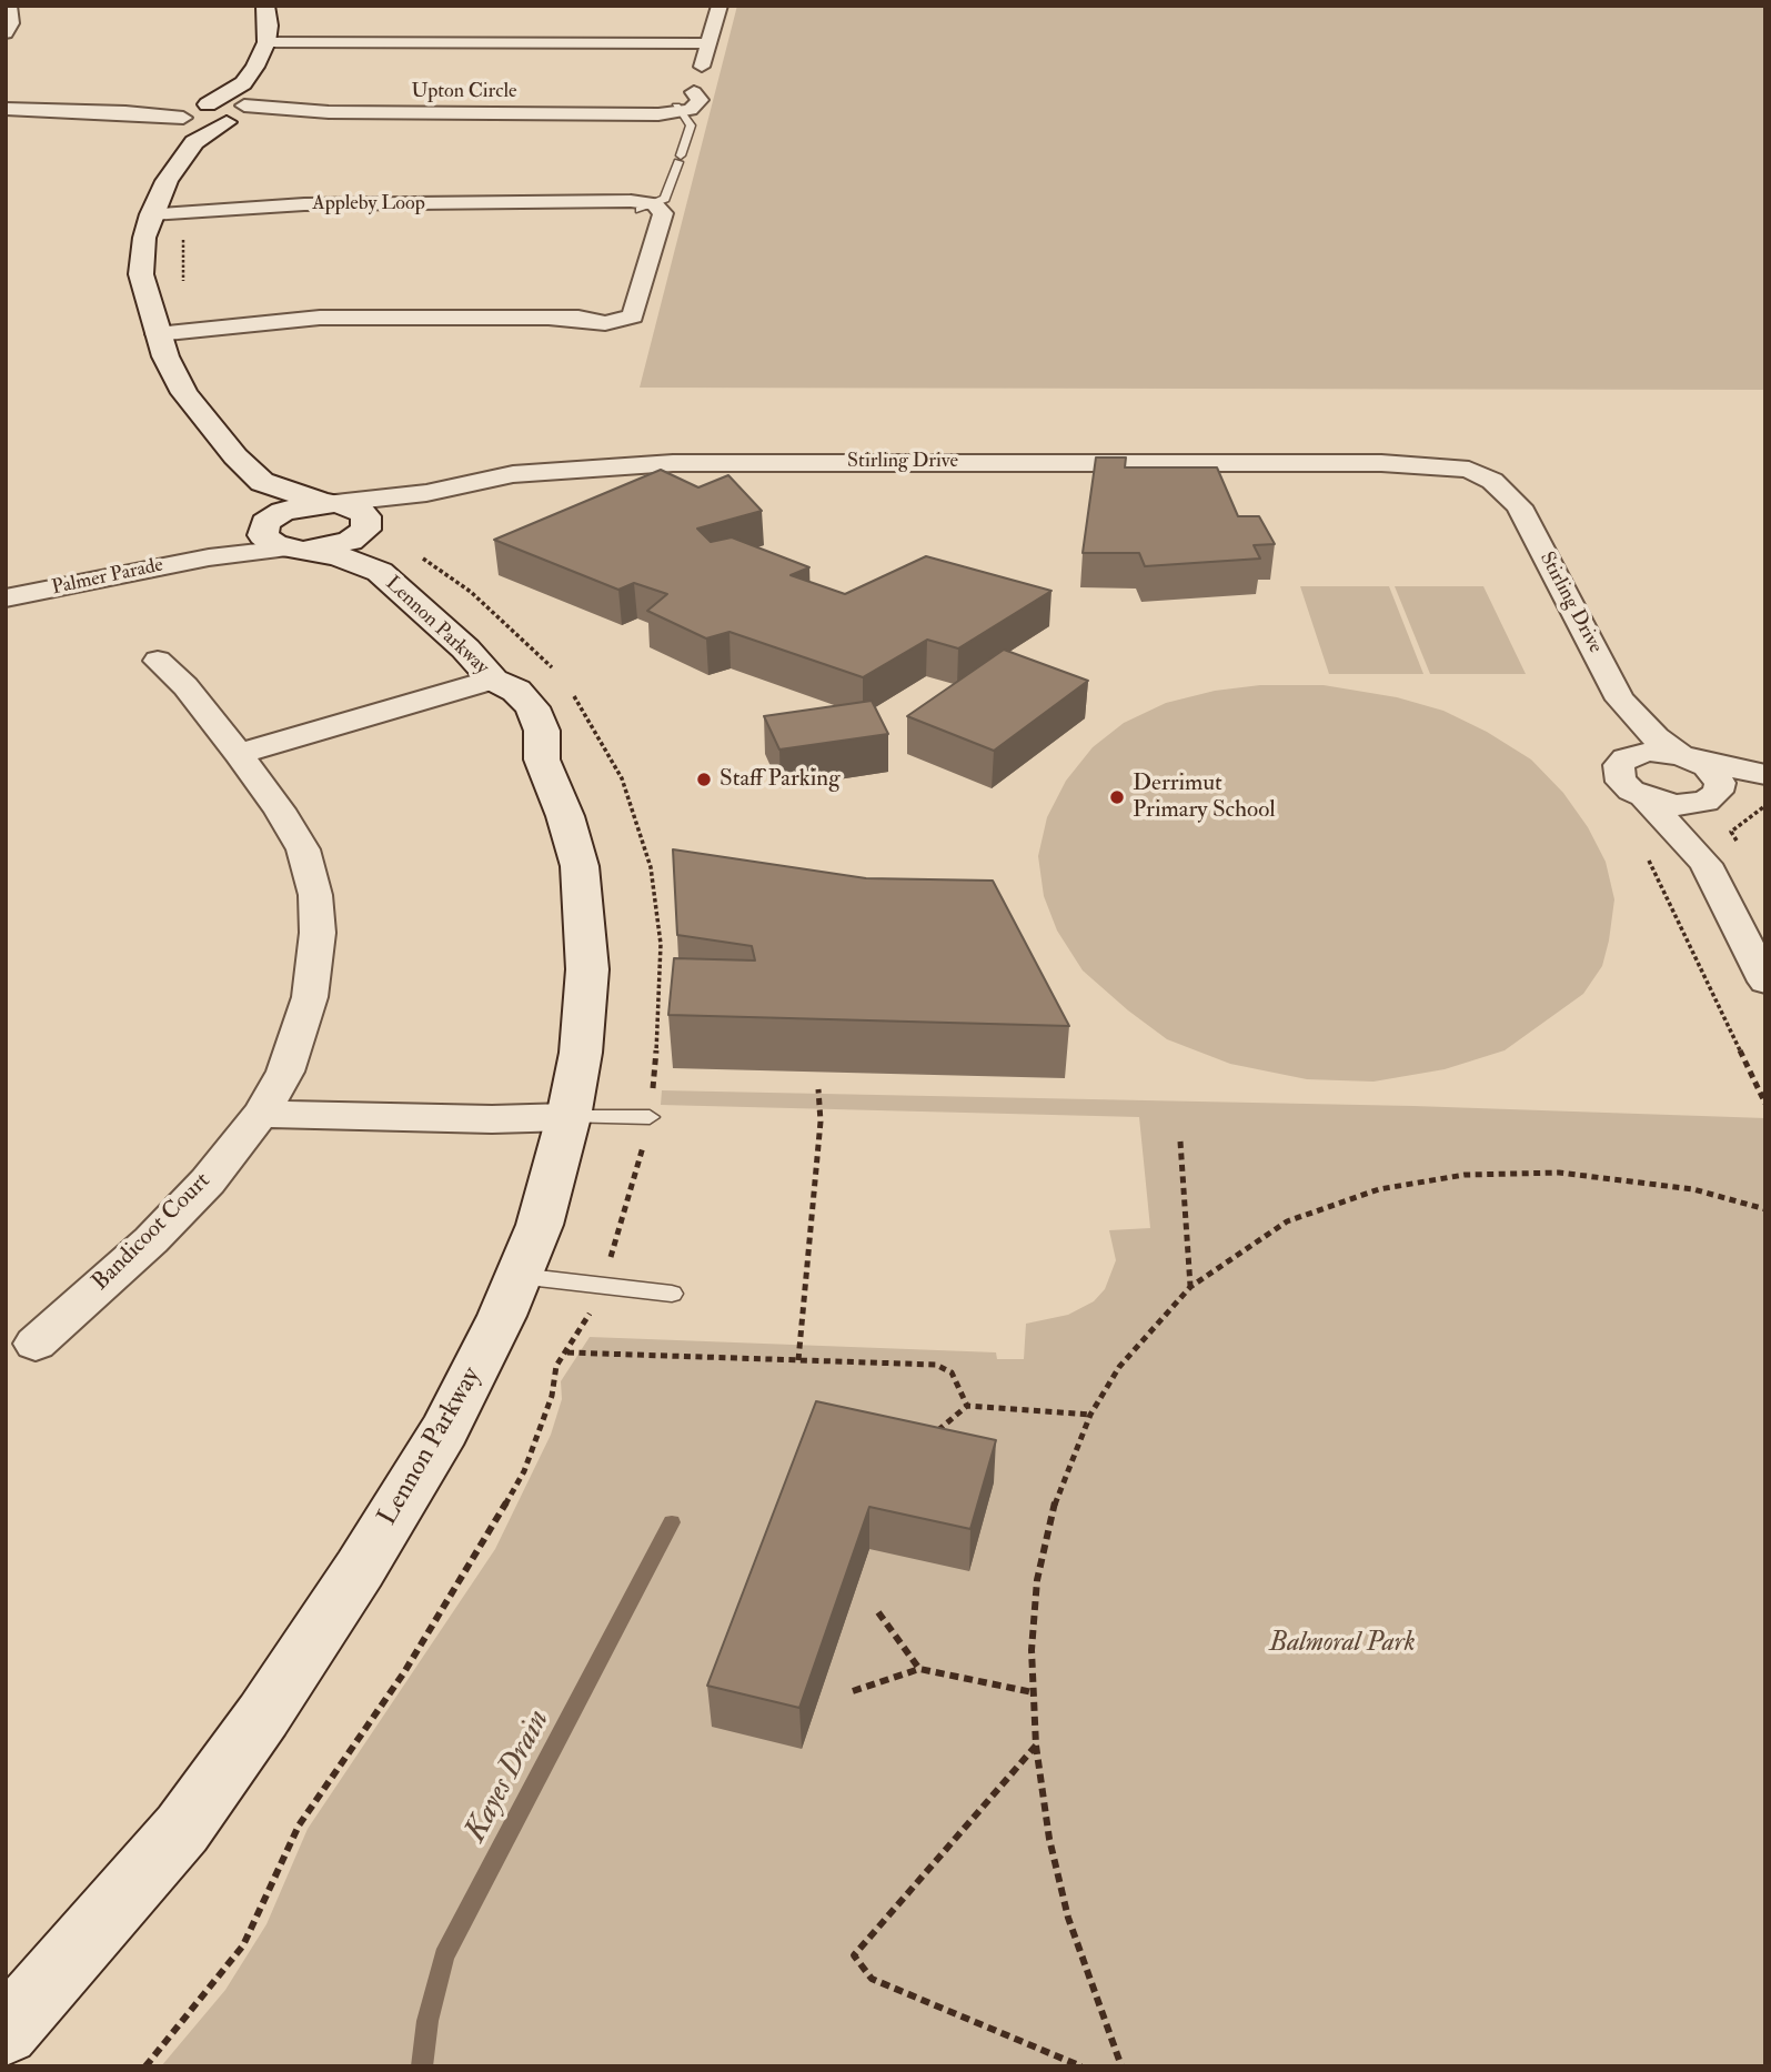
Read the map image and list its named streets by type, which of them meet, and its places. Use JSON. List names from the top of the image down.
{
  "streets": {
    "street": [
      "Upton Circle",
      "Appleby Loop",
      "Stirling Drive",
      "Palmer Parade",
      "Lennon Parkway",
      "Bandicoot Court"
    ]
  },
  "crossings": [
    ["Upton Circle", "Lennon Parkway"],
    ["Appleby Loop", "Lennon Parkway"],
    ["Stirling Drive", "Lennon Parkway"],
    ["Palmer Parade", "Lennon Parkway"]
  ],
  "water": ["Kayes Drain"],
  "parks": ["Balmoral Park"],
  "places": ["Staff Parking", "Derrimut Primary School"]
}
